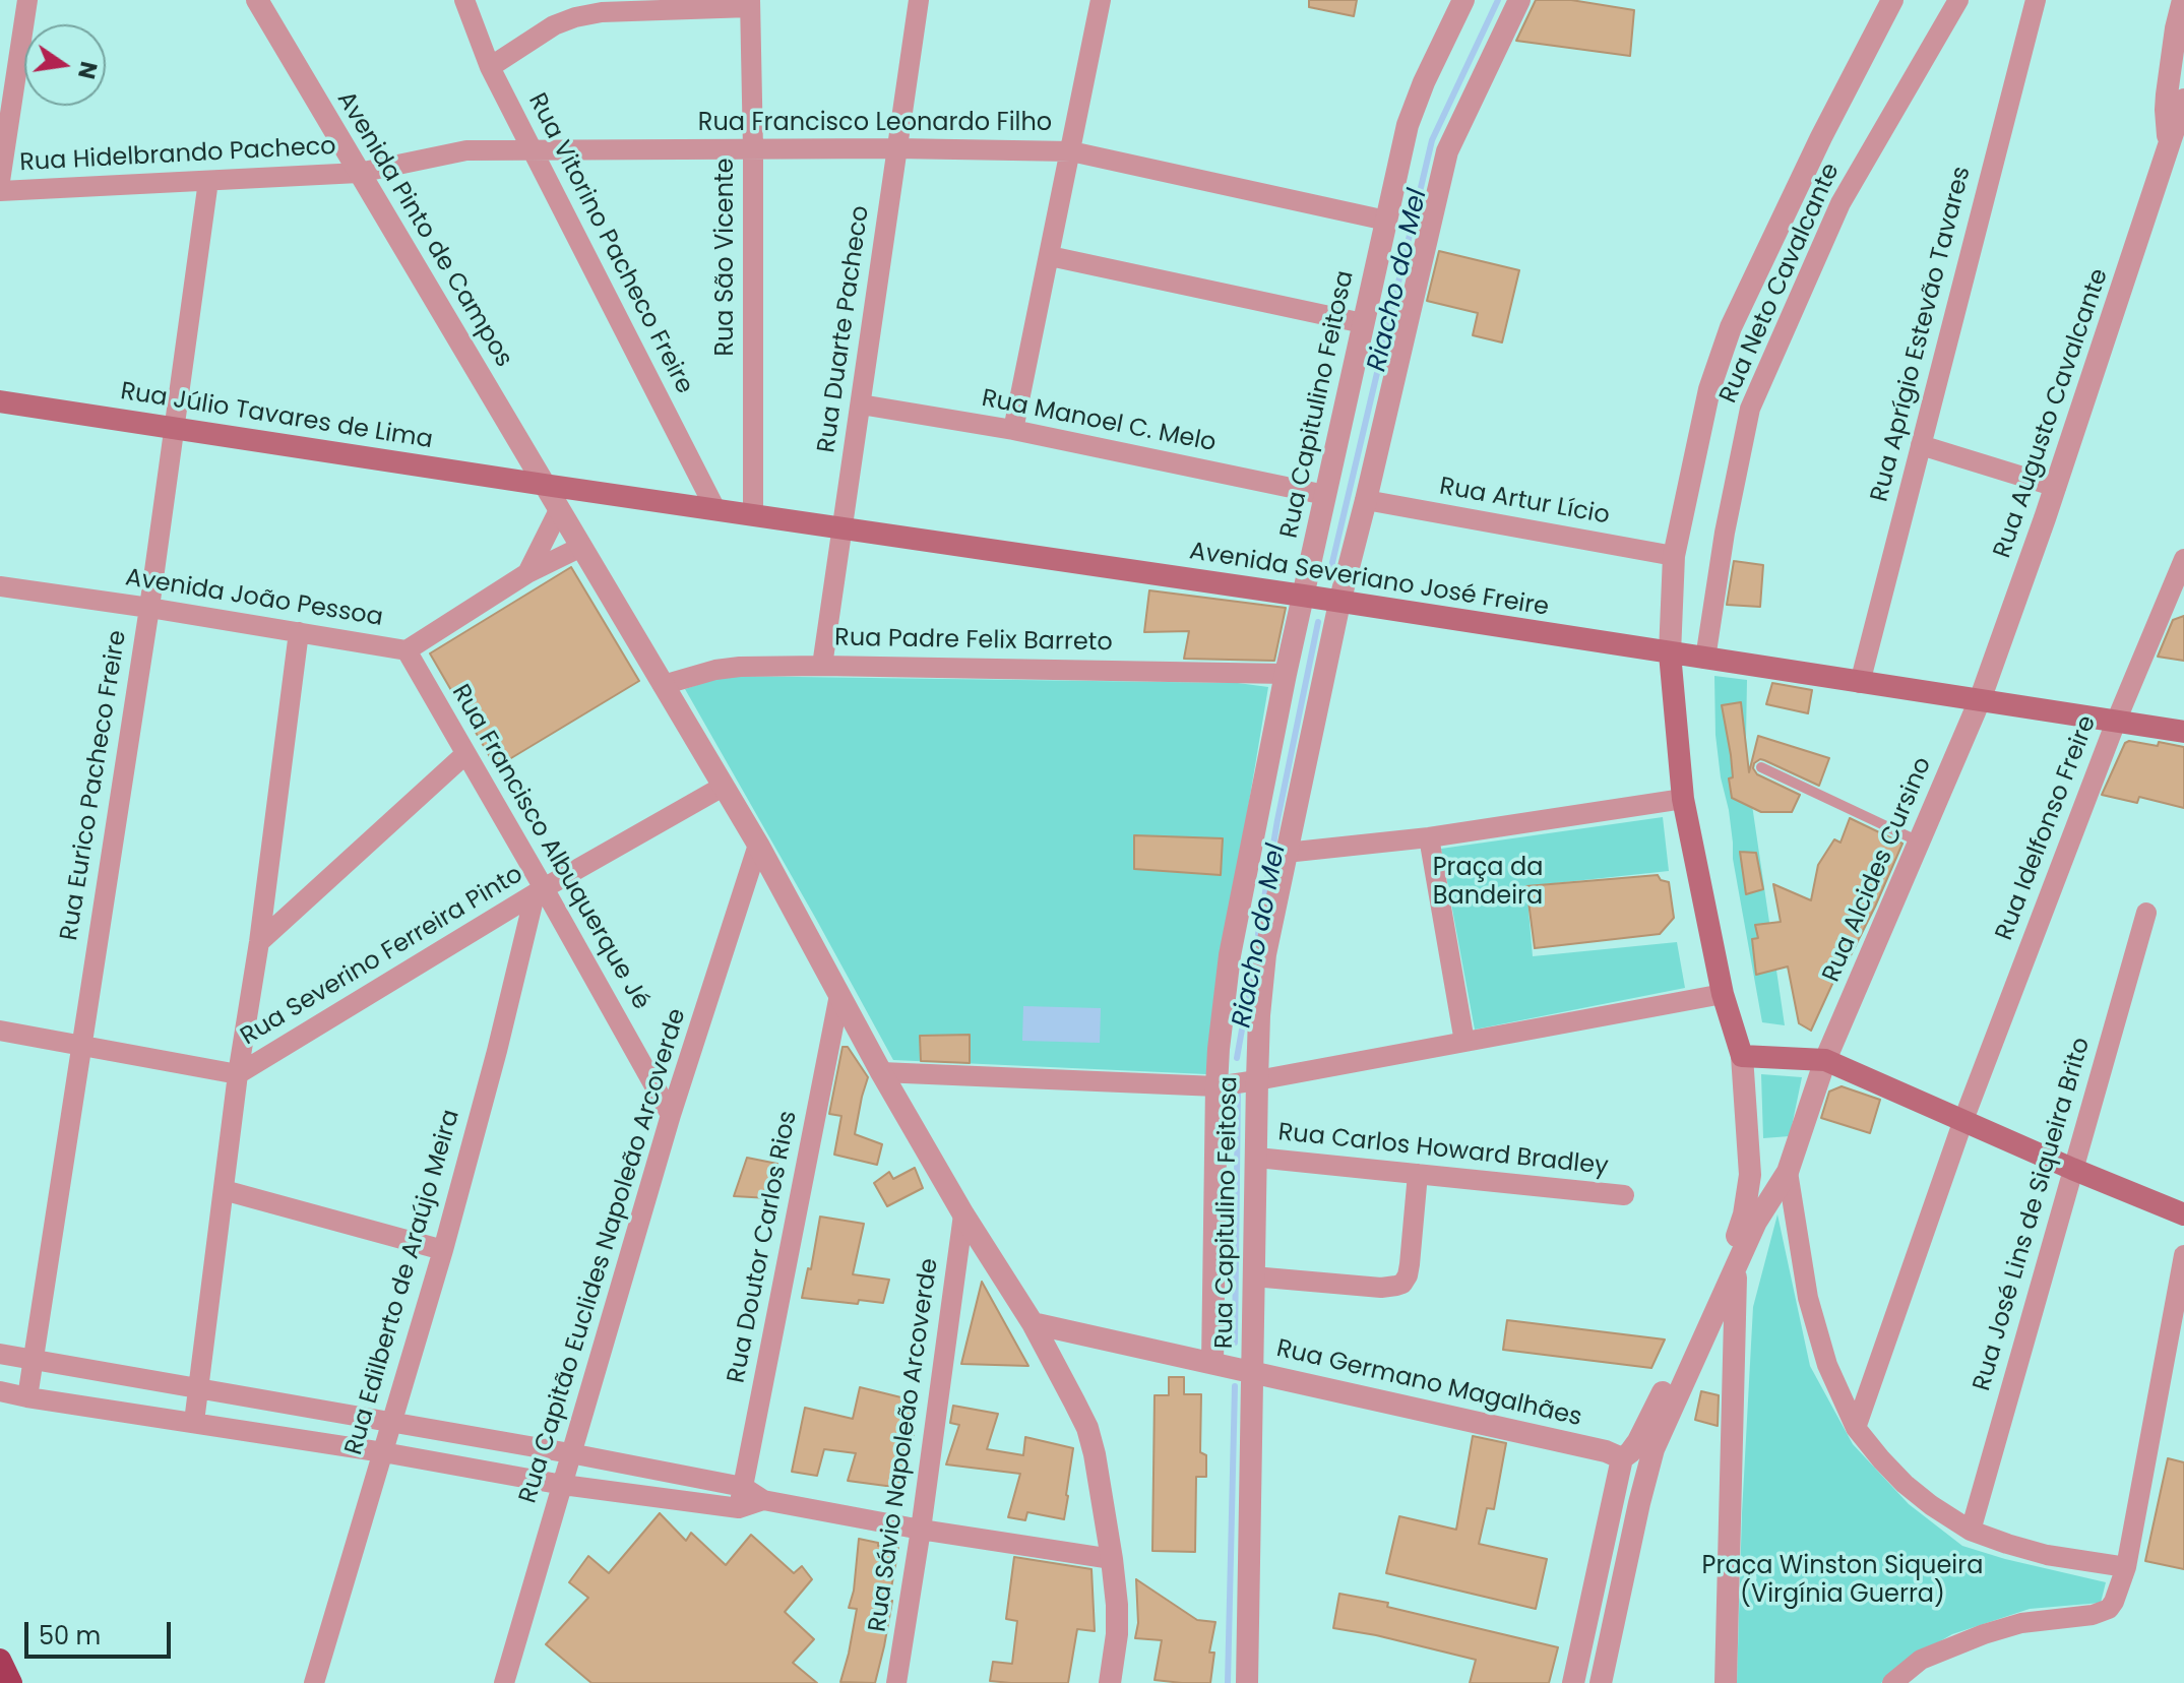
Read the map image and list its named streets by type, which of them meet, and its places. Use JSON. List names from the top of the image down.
{
  "streets": {
    "main road": ["Rua Júlio Tavares de Lima", "Avenida Severiano José Freire"],
    "street": [
      "Rua Francisco Leonardo Filho",
      "Rua Hidelbrando Pacheco",
      "Avenida Pinto de Campos",
      "Rua Vitorino Pacheco Freire",
      "Rua São Vicente",
      "Rua Neto Cavalcante",
      "Rua Duarte Pacheco",
      "Rua Aprígio Estevão Tavares",
      "Rua Capitulino Feitosa",
      "Rua Augusto Cavalcante",
      "Rua Manoel C. Melo",
      "Rua Artur Lício",
      "Avenida João Pessoa",
      "Rua Padre Felix Barreto",
      "Rua Eurico Pacheco Freire",
      "Rua Idelfonso Freire",
      "Rua Francisco Albuquerque Jé",
      "Rua Alcides Cursino",
      "Rua Severino Ferreira Pinto",
      "Rua Carlos Howard Bradley",
      "Rua José Lins de Siqueira Brito",
      "Rua Doutor Carlos Rios",
      "Rua Capitão Euclides Napoleão Arcoverde",
      "Rua Edilberto de Araújo Meira",
      "Rua Germano Magalhães",
      "Rua Sávio Napoleão Arcoverde"
    ]
  },
  "crossings": [
    ["Rua Francisco Leonardo Filho", "Rua Hidelbrando Pacheco"],
    ["Rua Francisco Leonardo Filho", "Avenida Pinto de Campos"],
    ["Rua Francisco Leonardo Filho", "Rua Vitorino Pacheco Freire"],
    ["Rua Francisco Leonardo Filho", "Rua São Vicente"],
    ["Rua Francisco Leonardo Filho", "Rua Duarte Pacheco"],
    ["Rua Francisco Leonardo Filho", "Rua Capitulino Feitosa"],
    ["Rua Hidelbrando Pacheco", "Avenida Pinto de Campos"],
    ["Rua Hidelbrando Pacheco", "Rua Eurico Pacheco Freire"],
    ["Avenida Pinto de Campos", "Rua Júlio Tavares de Lima"],
    ["Avenida Pinto de Campos", "Avenida Severiano José Freire"],
    ["Avenida Pinto de Campos", "Avenida João Pessoa"],
    ["Avenida Pinto de Campos", "Rua Padre Felix Barreto"],
    ["Avenida Pinto de Campos", "Rua Severino Ferreira Pinto"],
    ["Avenida Pinto de Campos", "Rua Doutor Carlos Rios"],
    ["Avenida Pinto de Campos", "Rua Capitão Euclides Napoleão Arcoverde"],
    ["Avenida Pinto de Campos", "Rua Germano Magalhães"],
    ["Avenida Pinto de Campos", "Rua Sávio Napoleão Arcoverde"],
    ["Rua Vitorino Pacheco Freire", "Avenida Severiano José Freire"],
    ["Rua São Vicente", "Avenida Severiano José Freire"],
    ["Rua Neto Cavalcante", "Rua Artur Lício"],
    ["Rua Neto Cavalcante", "Avenida Severiano José Freire"],
    ["Rua Duarte Pacheco", "Rua Manoel C. Melo"],
    ["Rua Duarte Pacheco", "Avenida Severiano José Freire"],
    ["Rua Duarte Pacheco", "Rua Padre Felix Barreto"],
    ["Rua Aprígio Estevão Tavares", "Avenida Severiano José Freire"],
    ["Rua Capitulino Feitosa", "Rua Manoel C. Melo"],
    ["Rua Capitulino Feitosa", "Rua Artur Lício"],
    ["Rua Capitulino Feitosa", "Avenida Severiano José Freire"],
    ["Rua Capitulino Feitosa", "Rua Padre Felix Barreto"],
    ["Rua Capitulino Feitosa", "Rua Carlos Howard Bradley"],
    ["Rua Capitulino Feitosa", "Rua Germano Magalhães"],
    ["Rua Augusto Cavalcante", "Avenida Severiano José Freire"],
    ["Rua Augusto Cavalcante", "Rua Alcides Cursino"],
    ["Rua Júlio Tavares de Lima", "Avenida Severiano José Freire"],
    ["Rua Júlio Tavares de Lima", "Rua Eurico Pacheco Freire"],
    ["Avenida Severiano José Freire", "Rua Idelfonso Freire"],
    ["Avenida Severiano José Freire", "Rua Alcides Cursino"],
    ["Avenida João Pessoa", "Rua Eurico Pacheco Freire"],
    ["Avenida João Pessoa", "Rua Francisco Albuquerque Jé"],
    ["Rua Eurico Pacheco Freire", "Rua Severino Ferreira Pinto"],
    ["Rua Francisco Albuquerque Jé", "Rua Severino Ferreira Pinto"],
    ["Rua Francisco Albuquerque Jé", "Rua Capitão Euclides Napoleão Arcoverde"],
    ["Rua Francisco Albuquerque Jé", "Rua Edilberto de Araújo Meira"],
    ["Rua Severino Ferreira Pinto", "Rua Edilberto de Araújo Meira"]
  ],
  "water": ["Riacho do Mel"],
  "parks": ["Praça da Bandeira", "Praça Winston Siqueira (Virgínia Guerra)"],
  "scale_bar": "50 m",
  "north": "right"
}
